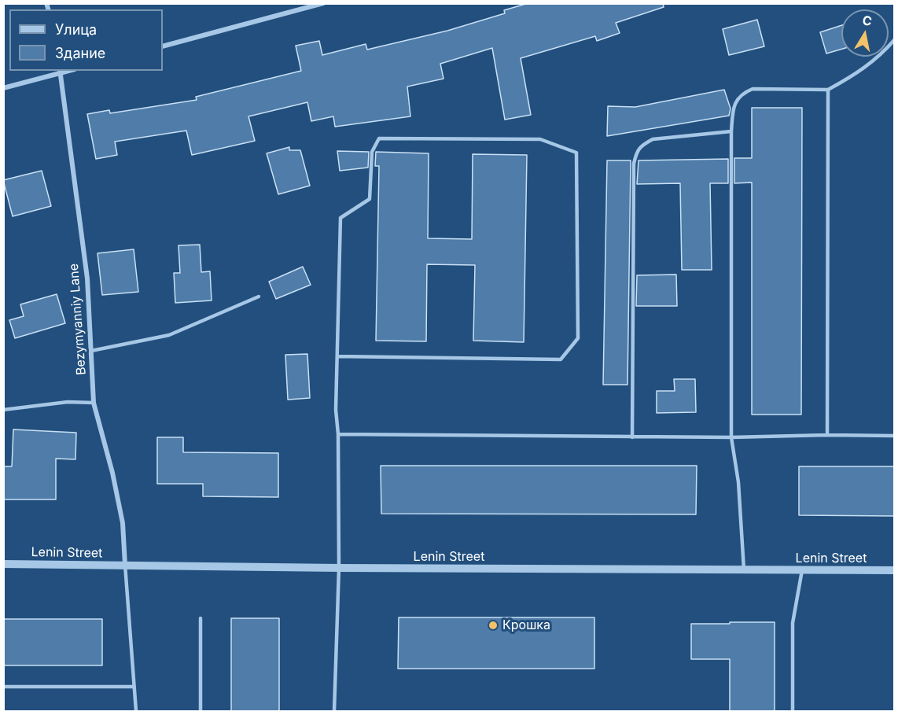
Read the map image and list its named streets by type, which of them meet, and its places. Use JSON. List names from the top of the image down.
{
  "streets": {
    "street": ["Bezymyanniy Lane", "Lenin Street"]
  },
  "crossings": [
    ["Bezymyanniy Lane", "Lenin Street"]
  ],
  "places": ["Крошка"],
  "legend": ["Улица", "Здание"],
  "north": "top"
}
